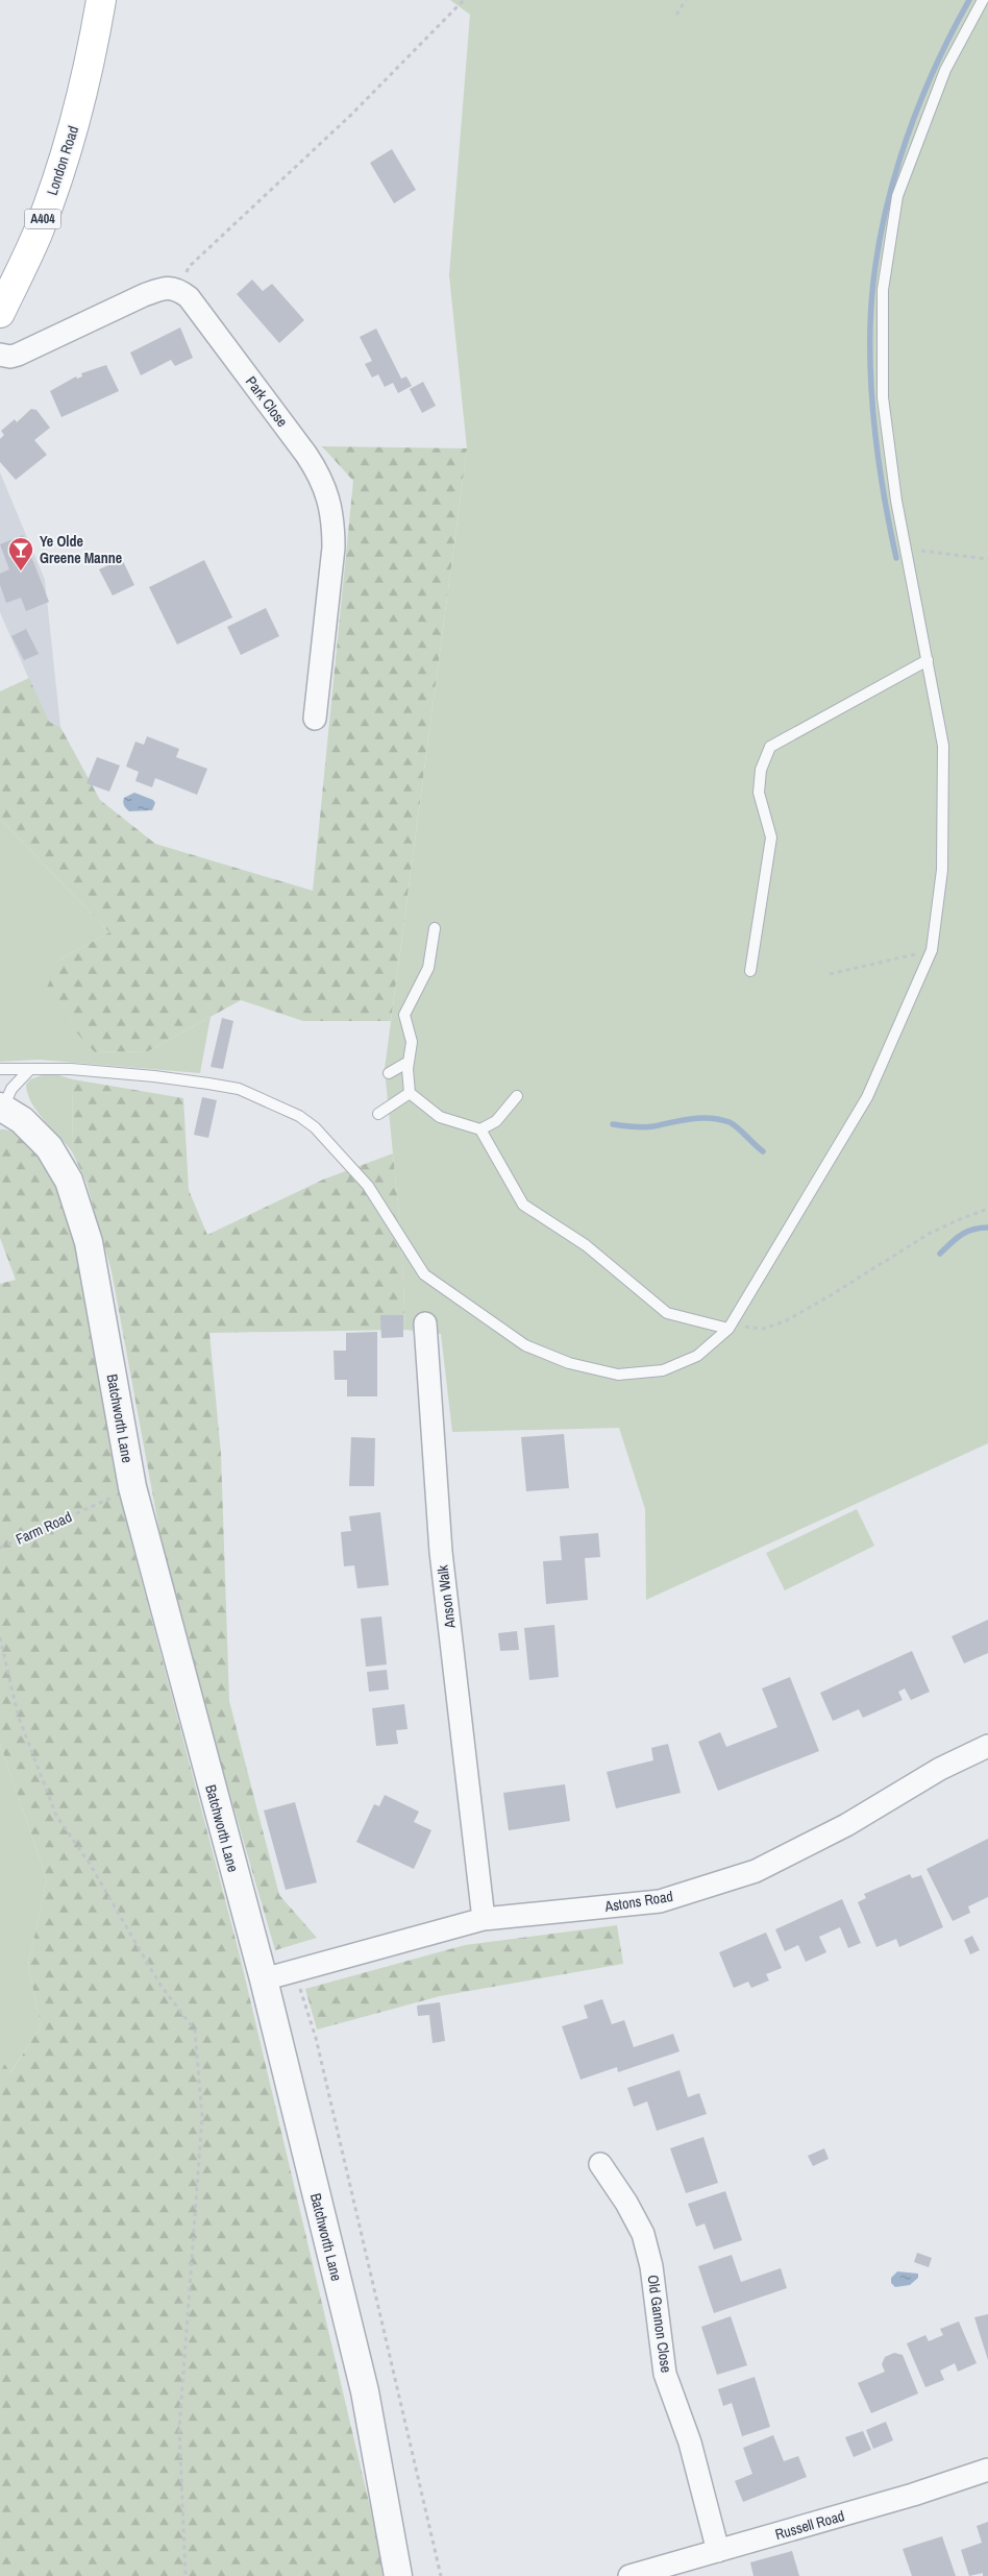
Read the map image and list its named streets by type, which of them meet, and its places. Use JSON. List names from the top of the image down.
{
  "streets": {
    "main road": ["London Road", "A404"],
    "street": [
      "Park Close",
      "Batchworth Lane",
      "Anson Walk",
      "Astons Road",
      "Old Gannon Close",
      "Russell Road"
    ],
    "path": ["Farm Road"]
  },
  "crossings": [
    ["Batchworth Lane", "Astons Road"],
    ["Anson Walk", "Astons Road"],
    ["Old Gannon Close", "Russell Road"]
  ],
  "places": {
    "bar": ["Ye Olde Greene Manne"]
  }
}
